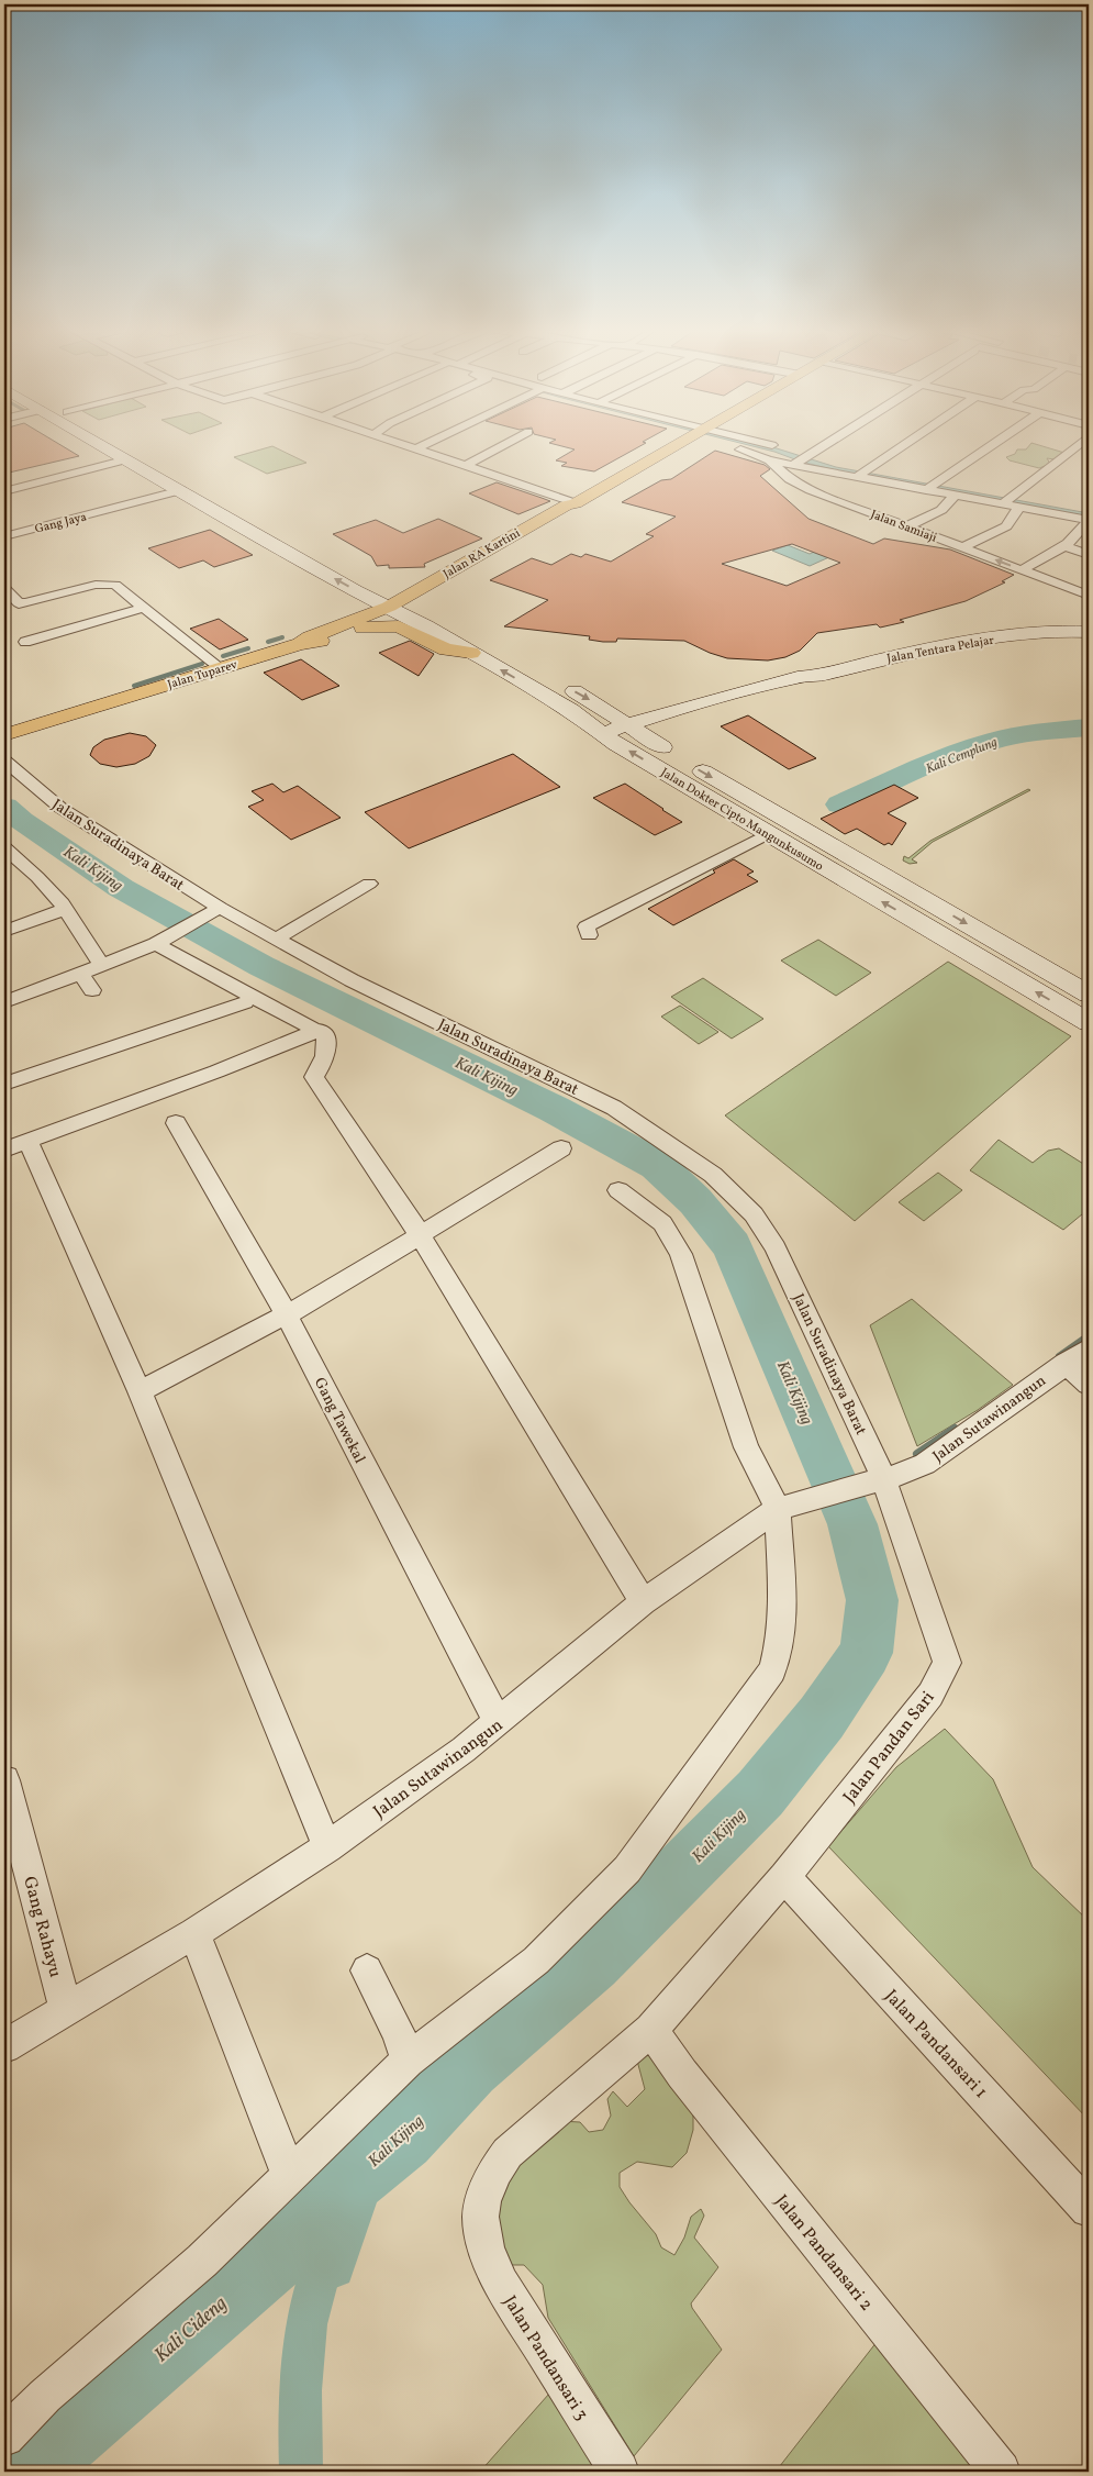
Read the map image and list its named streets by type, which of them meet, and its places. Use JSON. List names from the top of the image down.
{
  "streets": {
    "main road": [
      "Jalan RA Kartini",
      "Jalan Tentara Pelajar",
      "Jalan Tuparev",
      "Jalan Dokter Cipto Mangunkusumo"
    ],
    "street": [
      "Gang Jaya",
      "Jalan Samiaji",
      "Jalan Suradinaya Barat",
      "Jalan Sutawinangun",
      "Gang Tawekal",
      "Jalan Pandan Sari",
      "Gang Rahayu",
      "Jalan Pandansari 1",
      "Jalan Pandansari 2",
      "Jalan Pandansari 3"
    ]
  },
  "crossings": [
    ["Jalan RA Kartini", "Jalan Tuparev"],
    ["Jalan RA Kartini", "Jalan Dokter Cipto Mangunkusumo"],
    ["Jalan Tentara Pelajar", "Jalan Dokter Cipto Mangunkusumo"],
    ["Jalan Tuparev", "Jalan Dokter Cipto Mangunkusumo"],
    ["Jalan Suradinaya Barat", "Jalan Sutawinangun"],
    ["Jalan Suradinaya Barat", "Jalan Pandan Sari"],
    ["Jalan Sutawinangun", "Gang Tawekal"],
    ["Jalan Sutawinangun", "Jalan Pandan Sari"],
    ["Jalan Sutawinangun", "Gang Rahayu"],
    ["Jalan Pandan Sari", "Jalan Pandansari 1"],
    ["Jalan Pandan Sari", "Jalan Pandansari 2"],
    ["Jalan Pandan Sari", "Jalan Pandansari 3"],
    ["Jalan Pandansari 2", "Jalan Pandansari 3"]
  ],
  "water": ["Kali Cemplung", "Kali Kijing", "Kali Cideng"]
}
